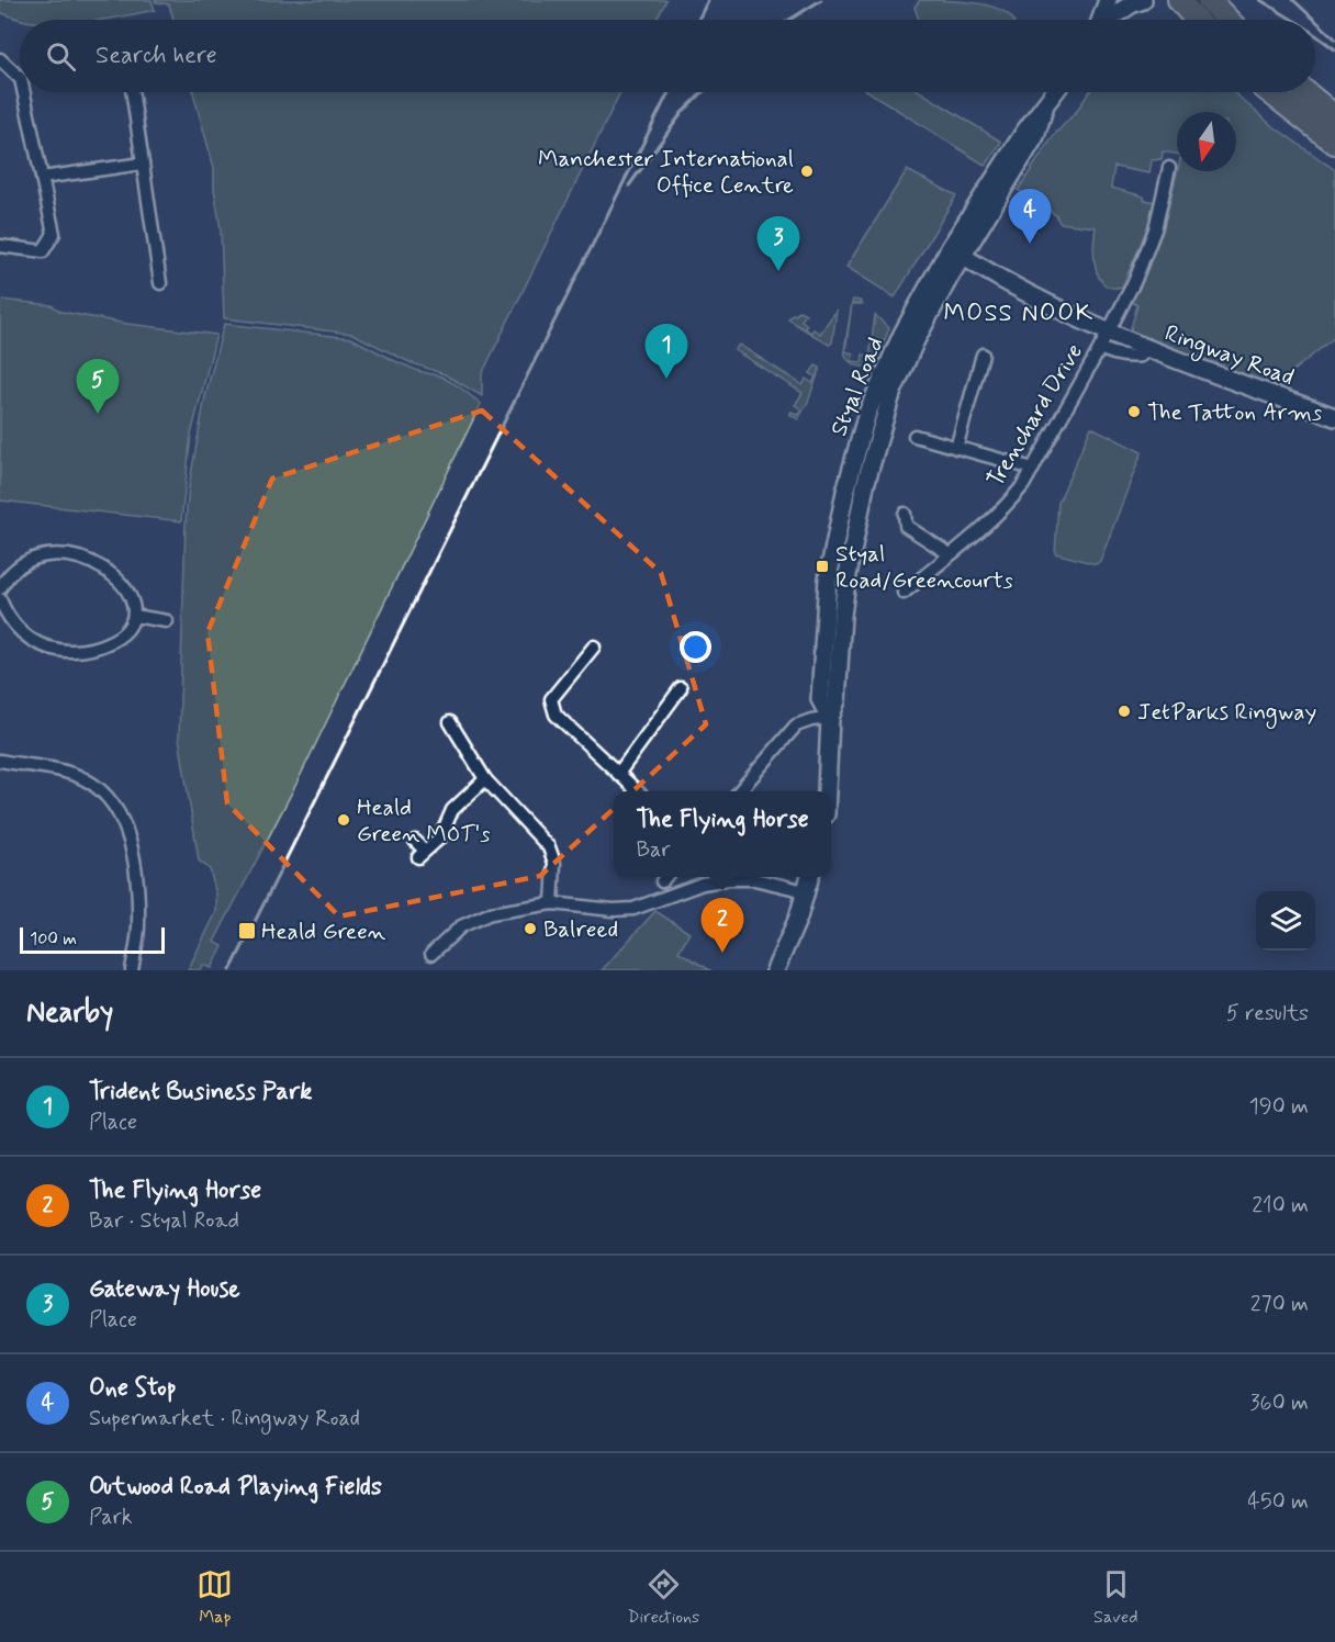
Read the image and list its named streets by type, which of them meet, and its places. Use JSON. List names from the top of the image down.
{
  "streets": {
    "main road": ["Ringway Road", "Styal Road"],
    "street": ["Trenchard Drive"]
  },
  "crossings": [
    ["Ringway Road", "Styal Road"],
    ["Ringway Road", "Trenchard Drive"]
  ],
  "districts": ["MOSS NOOK"],
  "places": {
    "other": [
      "Manchester International Office Centre",
      "The Tatton Arms",
      "JetParks Ringway",
      "Heald Green MOT's",
      "Balreed"
    ],
    "transit": ["Styal Road/Greencourts", "Heald Green"]
  },
  "scale_bar": "100 m",
  "north": "bottom",
  "page": {
    "search": "Search here",
    "pins": [
      "4",
      "3",
      "1",
      "5",
      "2"
    ],
    "popup": ["The Flying Horse", "Bar"],
    "scale": "100 m",
    "heading": ["Nearby", "5 results"],
    "list": [
      {
        "mark": "1",
        "name": "Trident Business Park",
        "note": "Place",
        "value": "190 m"
      },
      {
        "mark": "2",
        "name": "The Flying Horse",
        "note": "Bar · Styal Road",
        "value": "210 m"
      },
      {
        "mark": "3",
        "name": "Gateway House",
        "note": "Place",
        "value": "270 m"
      },
      {
        "mark": "4",
        "name": "One Stop",
        "note": "Supermarket · Ringway Road",
        "value": "360 m"
      },
      {
        "mark": "5",
        "name": "Outwood Road Playing Fields",
        "note": "Park",
        "value": "450 m"
      }
    ],
    "nav": ["Map", "Directions", "Saved"]
  }
}
